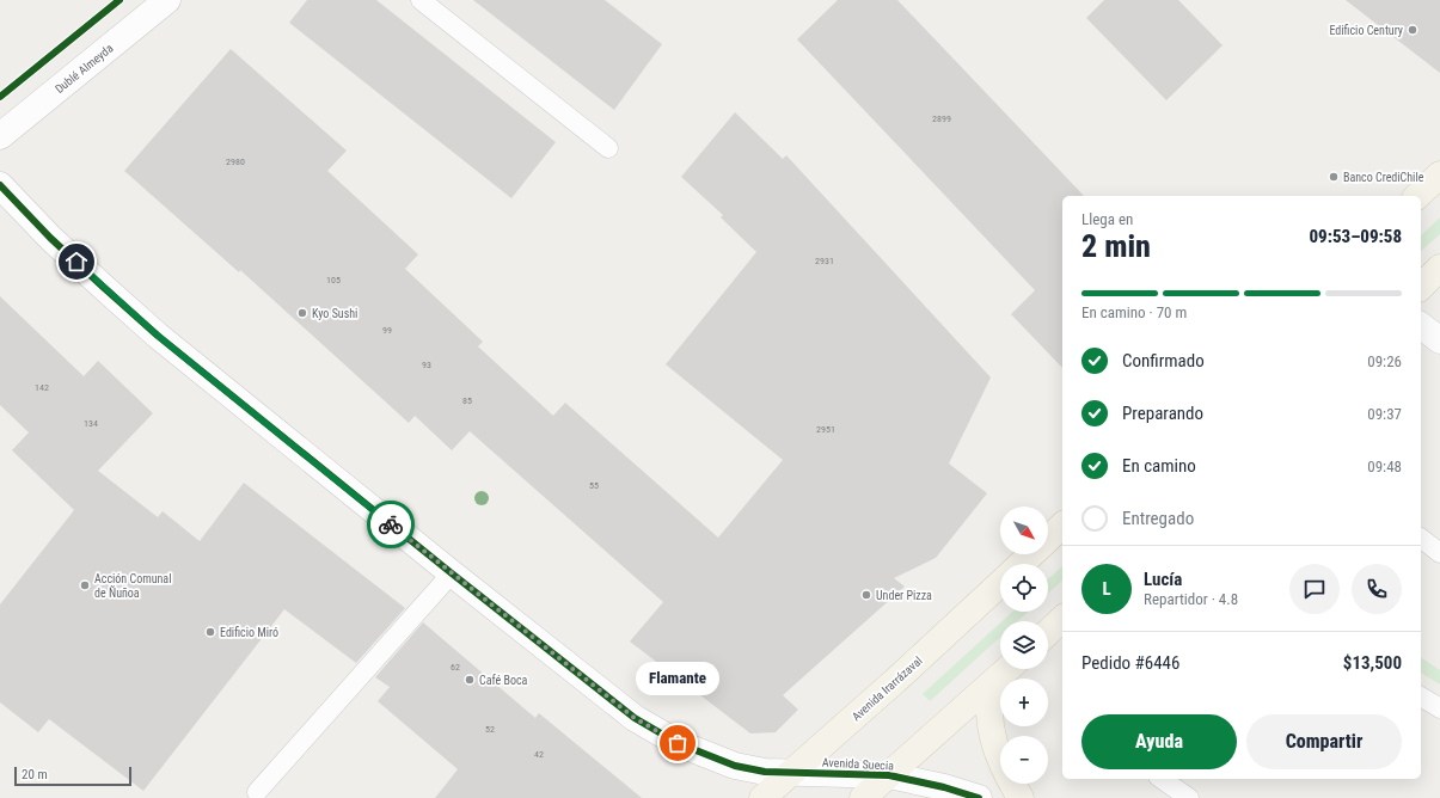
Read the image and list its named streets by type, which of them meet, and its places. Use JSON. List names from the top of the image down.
{
  "streets": {
    "main road": ["Avenida Irarrázaval"],
    "street": ["Dublé Almeyda", "Avenida Suecia"]
  },
  "crossings": [
    ["Avenida Irarrázaval", "Avenida Suecia"]
  ],
  "places": [
    "Edificio Century",
    "Banco CrediChile",
    "Kyo Sushi",
    "Acción Comunal de Ñuñoa",
    "Under Pizza",
    "Edificio Miró",
    "Café Boca",
    "Flamante"
  ],
  "house_numbers": [
    "2899",
    "2980",
    "2931",
    "105",
    "99",
    "93",
    "142",
    "85",
    "134",
    "2951",
    "55",
    "62",
    "52",
    "42"
  ],
  "scale_bar": "20 m",
  "north": "bottom right",
  "page": {
    "heading": ["2 min", "Llega en", "09:53–09:58"],
    "panel": [
      "Lucía",
      "Repartidor · 4.8",
      "Pedido #6446",
      "$13,500"
    ],
    "bar": "En camino · 70 m",
    "list": [
      ["Confirmado", "09:26"],
      ["Preparando", "09:37"],
      ["En camino", "09:48"],
      "Entregado"
    ],
    "map_buttons": ["+", "−"],
    "round": "L",
    "bubble": "Flamante",
    "buttons": ["Ayuda", "Compartir"],
    "scale": "20 m"
  }
}
